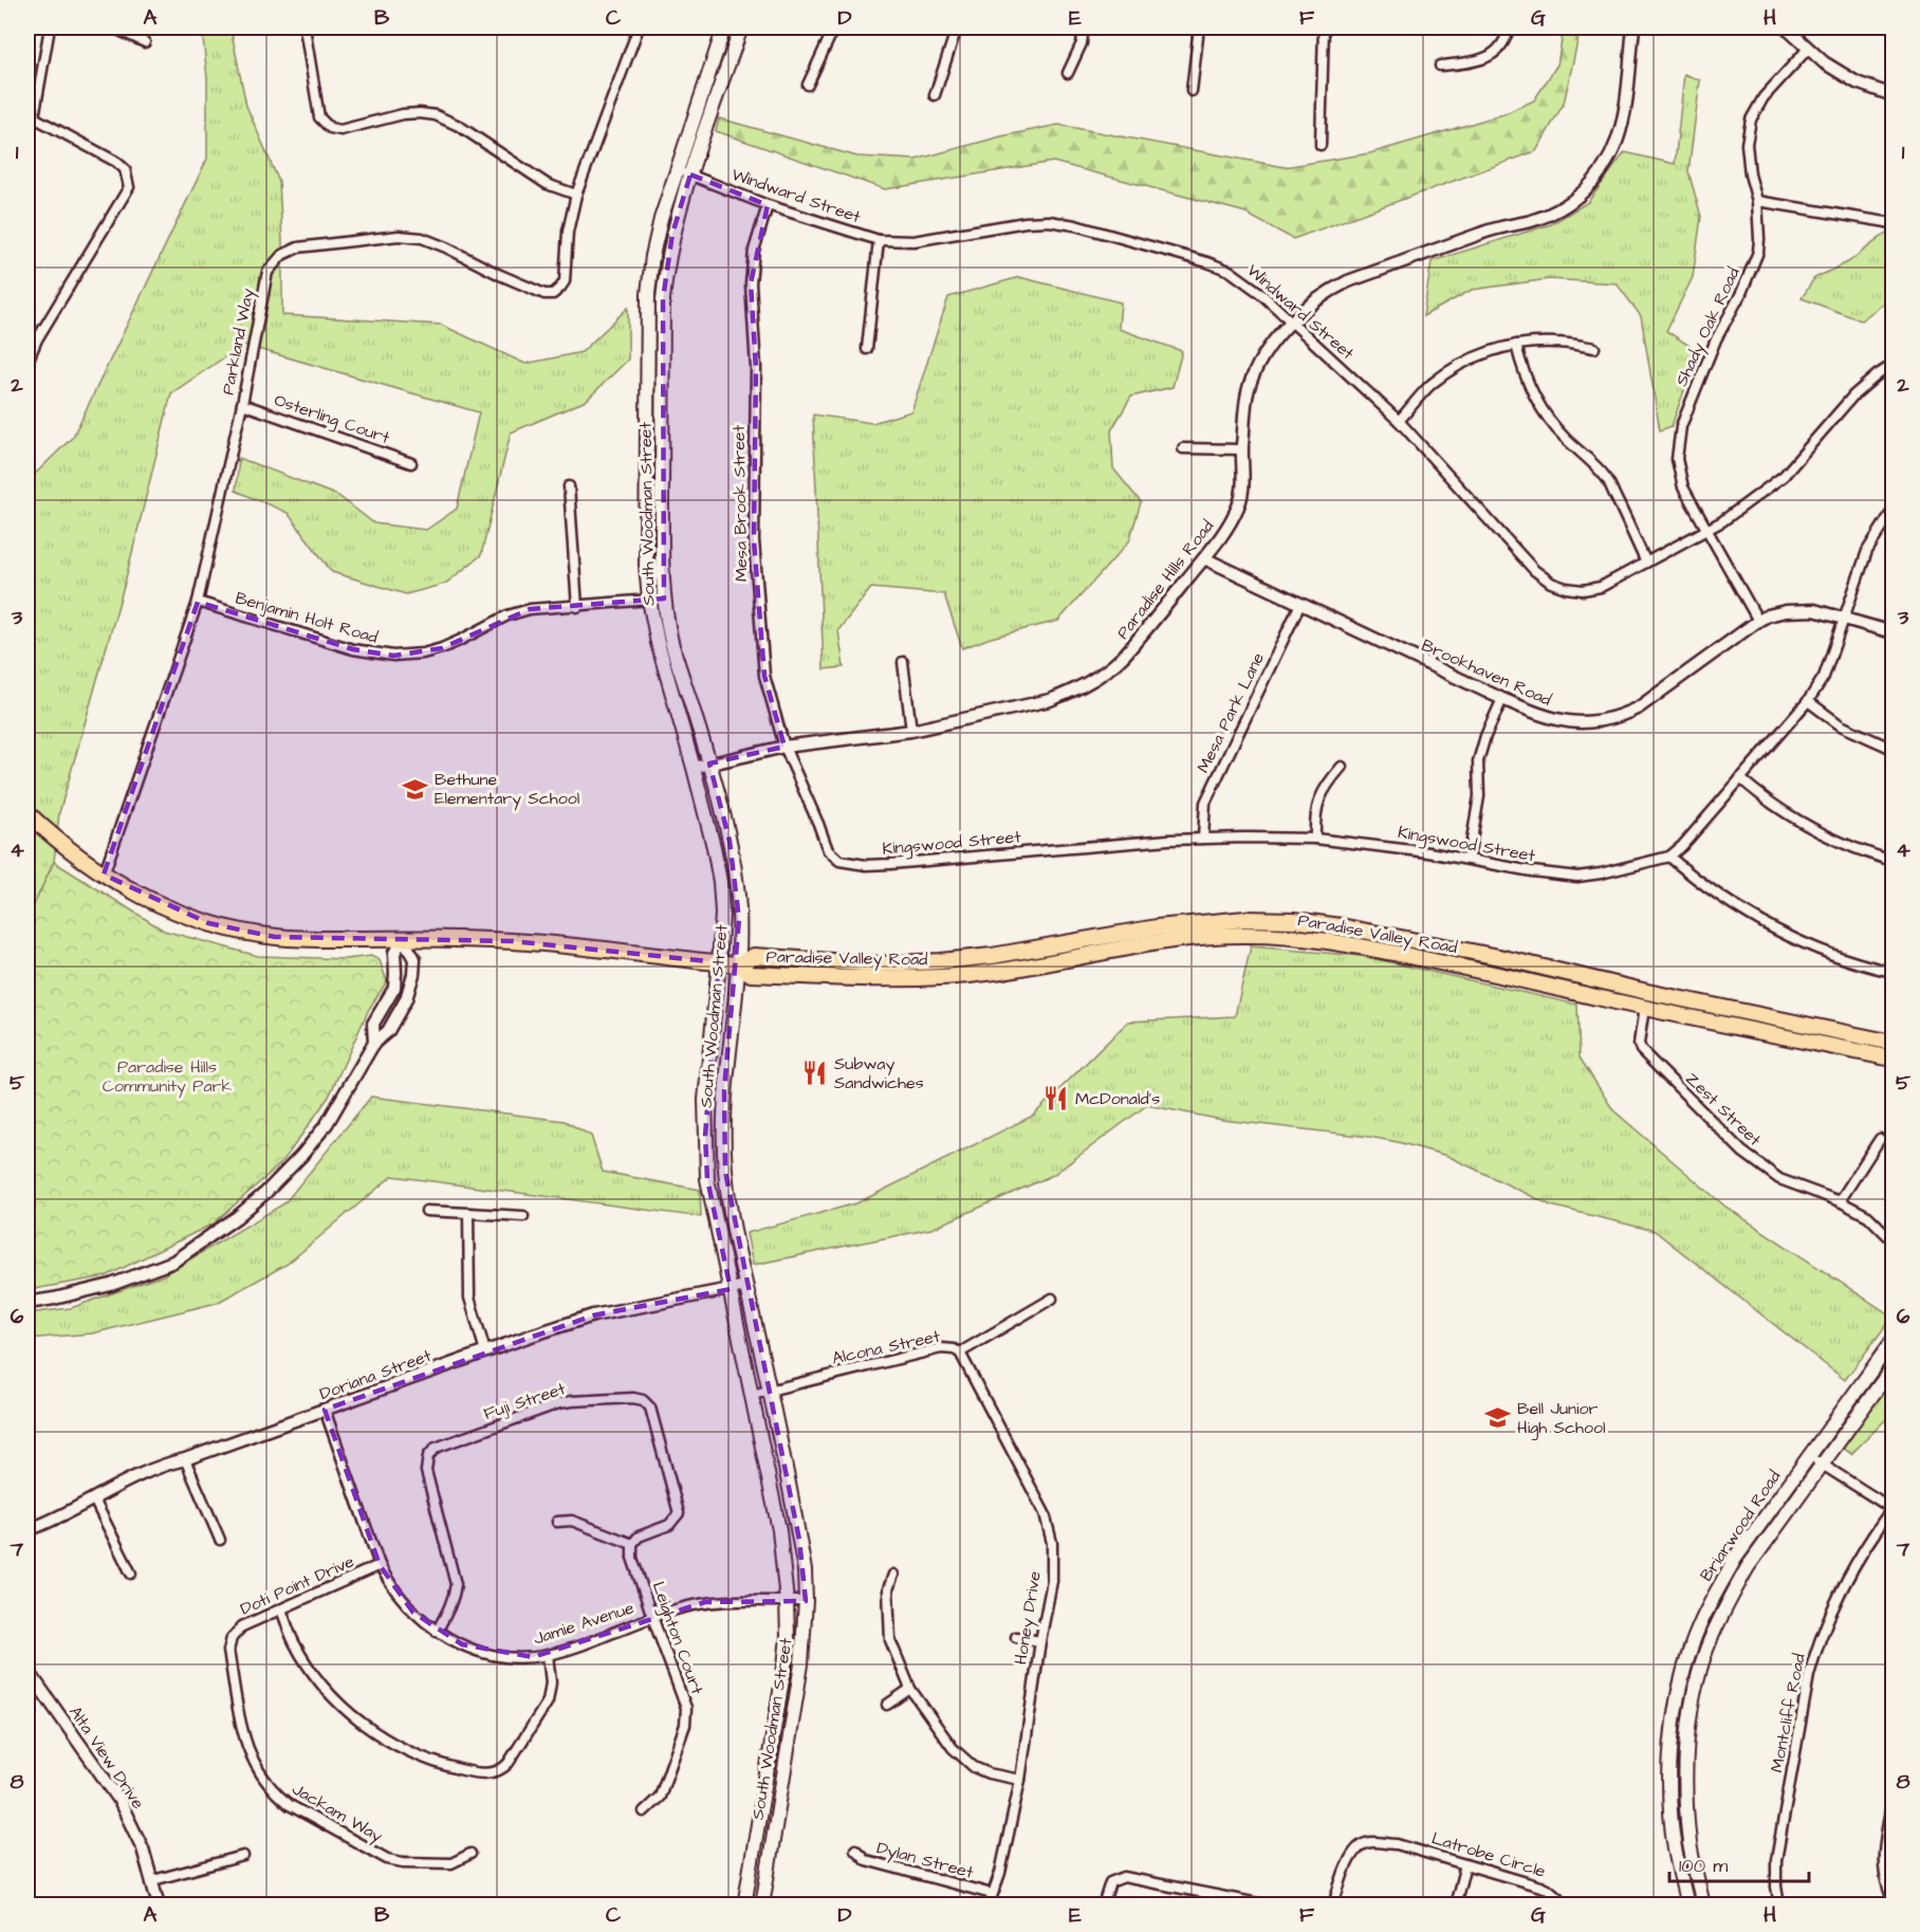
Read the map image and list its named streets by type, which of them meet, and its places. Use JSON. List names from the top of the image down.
{
  "streets": {
    "main road": ["South Woodman Street", "Paradise Valley Road", "Briarwood Road"],
    "street": [
      "Windward Street",
      "Shady Oak Road",
      "Parkland Way",
      "Osterling Court",
      "Mesa Brook Street",
      "Paradise Hills Road",
      "Benjamin Holt Road",
      "Brookhaven Road",
      "Mesa Park Lane",
      "Kingswood Street",
      "Zest Street",
      "Alcona Street",
      "Doriana Street",
      "Fuji Street",
      "Doti Point Drive",
      "Honey Drive",
      "Jamie Avenue",
      "Leighton Court",
      "Montcliff Road",
      "Alta View Drive",
      "Jackam Way",
      "Latrobe Circle",
      "Dylan Street"
    ]
  },
  "crossings": [
    ["Windward Street", "Shady Oak Road"],
    ["Windward Street", "Mesa Brook Street"],
    ["Windward Street", "South Woodman Street"],
    ["Windward Street", "Paradise Hills Road"],
    ["Shady Oak Road", "Brookhaven Road"],
    ["Parkland Way", "Osterling Court"],
    ["Parkland Way", "Benjamin Holt Road"],
    ["Parkland Way", "Paradise Valley Road"],
    ["Mesa Brook Street", "Paradise Hills Road"],
    ["Mesa Brook Street", "Kingswood Street"],
    ["South Woodman Street", "Paradise Hills Road"],
    ["South Woodman Street", "Benjamin Holt Road"],
    ["South Woodman Street", "Paradise Valley Road"],
    ["South Woodman Street", "Alcona Street"],
    ["South Woodman Street", "Doriana Street"],
    ["South Woodman Street", "Jamie Avenue"],
    ["Paradise Hills Road", "Brookhaven Road"],
    ["Brookhaven Road", "Mesa Park Lane"],
    ["Mesa Park Lane", "Kingswood Street"],
    ["Paradise Valley Road", "Zest Street"],
    ["Alcona Street", "Honey Drive"],
    ["Doriana Street", "Jamie Avenue"],
    ["Fuji Street", "Jamie Avenue"],
    ["Fuji Street", "Leighton Court"],
    ["Doti Point Drive", "Jamie Avenue"],
    ["Doti Point Drive", "Jackam Way"],
    ["Honey Drive", "Dylan Street"],
    ["Jamie Avenue", "Leighton Court"]
  ],
  "parks": ["Paradise Hills Community Park"],
  "places": {
    "school or university": ["Bethune Elementary School", "Bell Junior High School"],
    "restaurant": ["Subway Sandwiches", "McDonald's"]
  },
  "scale_bar": "100 m",
  "grid": {
    "columns": [
      "A",
      "B",
      "C",
      "D",
      "E",
      "F",
      "G",
      "H"
    ],
    "rows": [
      "1",
      "2",
      "3",
      "4",
      "5",
      "6",
      "7",
      "8"
    ]
  }
}
